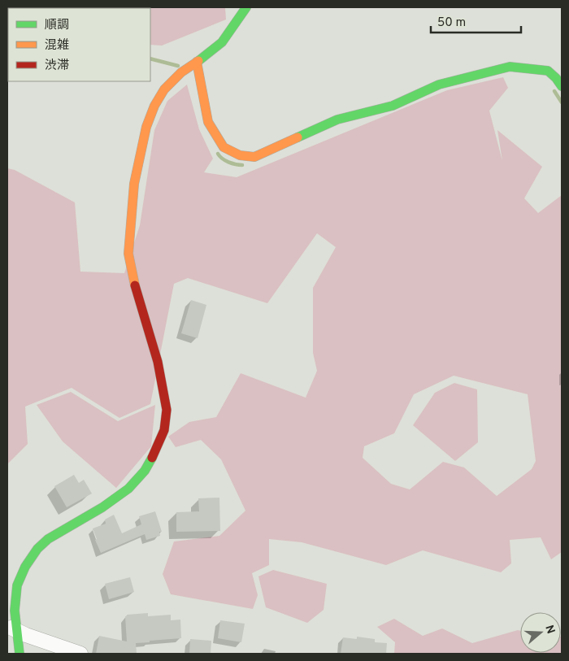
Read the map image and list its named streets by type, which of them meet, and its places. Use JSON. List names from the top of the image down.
{
  "legend": ["順調", "混雑", "渋滞"],
  "scale_bar": "50 m",
  "north": "right"
}
